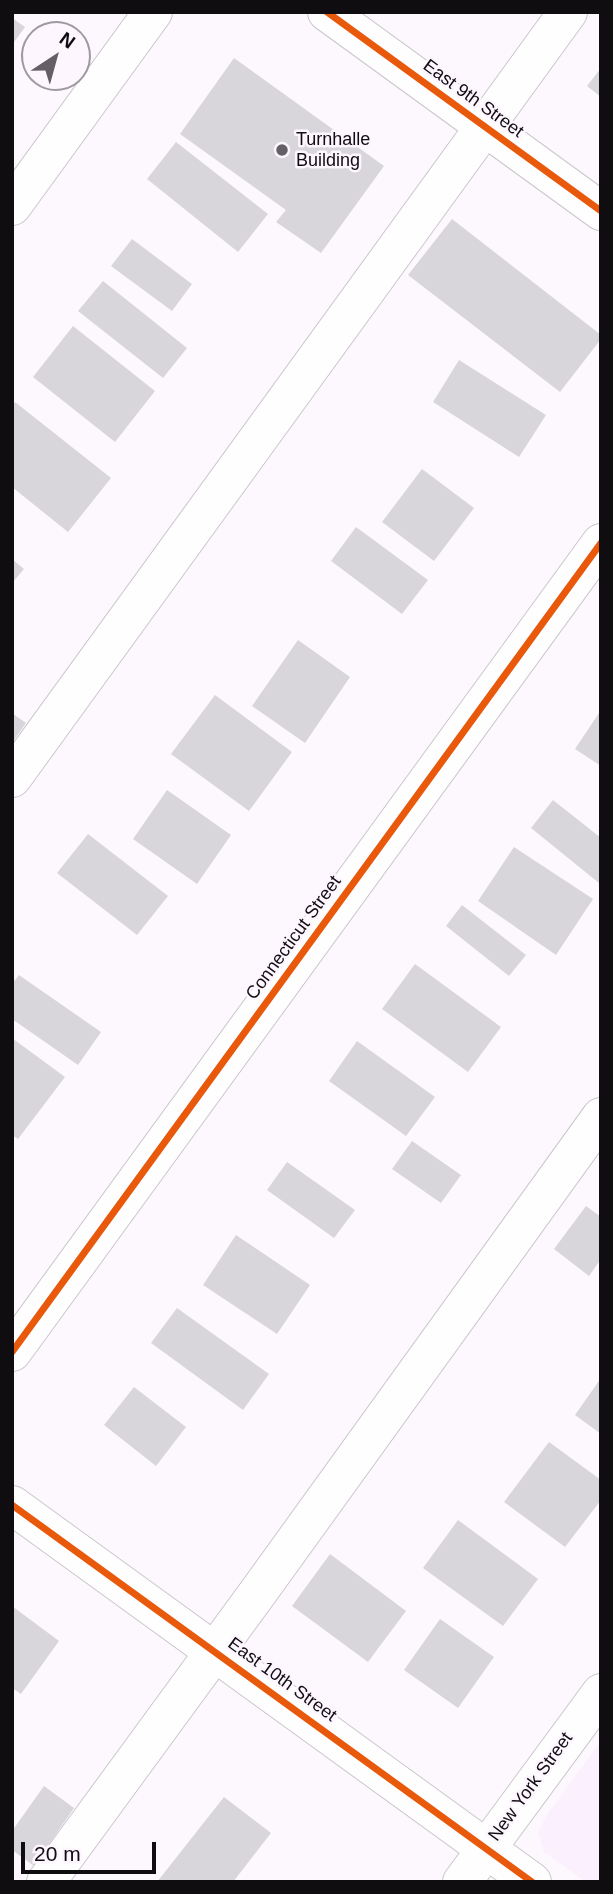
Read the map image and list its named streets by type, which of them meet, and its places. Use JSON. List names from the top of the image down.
{
  "streets": {
    "street": [
      "East 9th Street",
      "Connecticut Street",
      "East 10th Street",
      "New York Street"
    ]
  },
  "crossings": [
    ["East 10th Street", "New York Street"]
  ],
  "places": ["Turnhalle Building"],
  "scale_bar": "20 m",
  "north": "top right"
}
